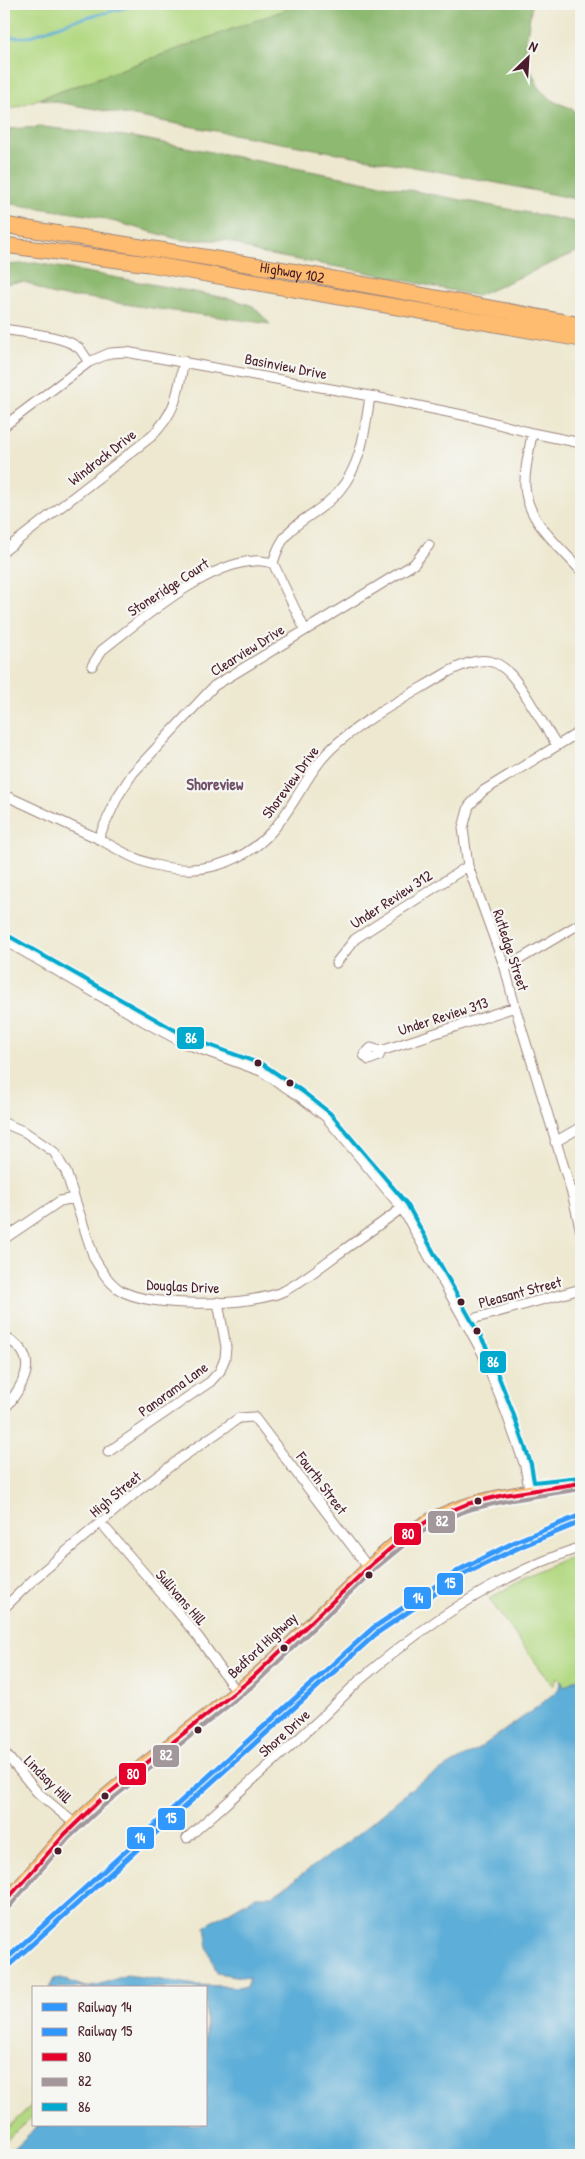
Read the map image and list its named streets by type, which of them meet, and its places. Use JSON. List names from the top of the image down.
{
  "streets": {
    "highway": ["Highway 102"],
    "main road": ["Bedford Highway"],
    "street": [
      "Basinview Drive",
      "Windrock Drive",
      "Stoneridge Court",
      "Clearview Drive",
      "Shoreview Drive",
      "Under Review 312",
      "Rutledge Street",
      "Under Review 313",
      "Douglas Drive",
      "Pleasant Street",
      "Panorama Lane",
      "Fourth Street",
      "High Street",
      "Sullivans Hill",
      "Shore Drive",
      "Lindsay Hill"
    ]
  },
  "crossings": [
    ["Basinview Drive", "Windrock Drive"],
    ["Clearview Drive", "Shoreview Drive"],
    ["Shoreview Drive", "Rutledge Street"],
    ["Under Review 312", "Rutledge Street"],
    ["Rutledge Street", "Under Review 313"],
    ["Douglas Drive", "Panorama Lane"],
    ["Fourth Street", "High Street"],
    ["Fourth Street", "Bedford Highway"],
    ["High Street", "Sullivans Hill"],
    ["Sullivans Hill", "Bedford Highway"],
    ["Bedford Highway", "Lindsay Hill"]
  ],
  "districts": ["Shoreview"],
  "lines": [
    "transit line 86",
    "transit line 80",
    "transit line 82",
    "rail line 14",
    "rail line 15"
  ],
  "legend": [
    "Railway 14",
    "Railway 15",
    "80",
    "82",
    "86"
  ],
  "north": "top right"
}
